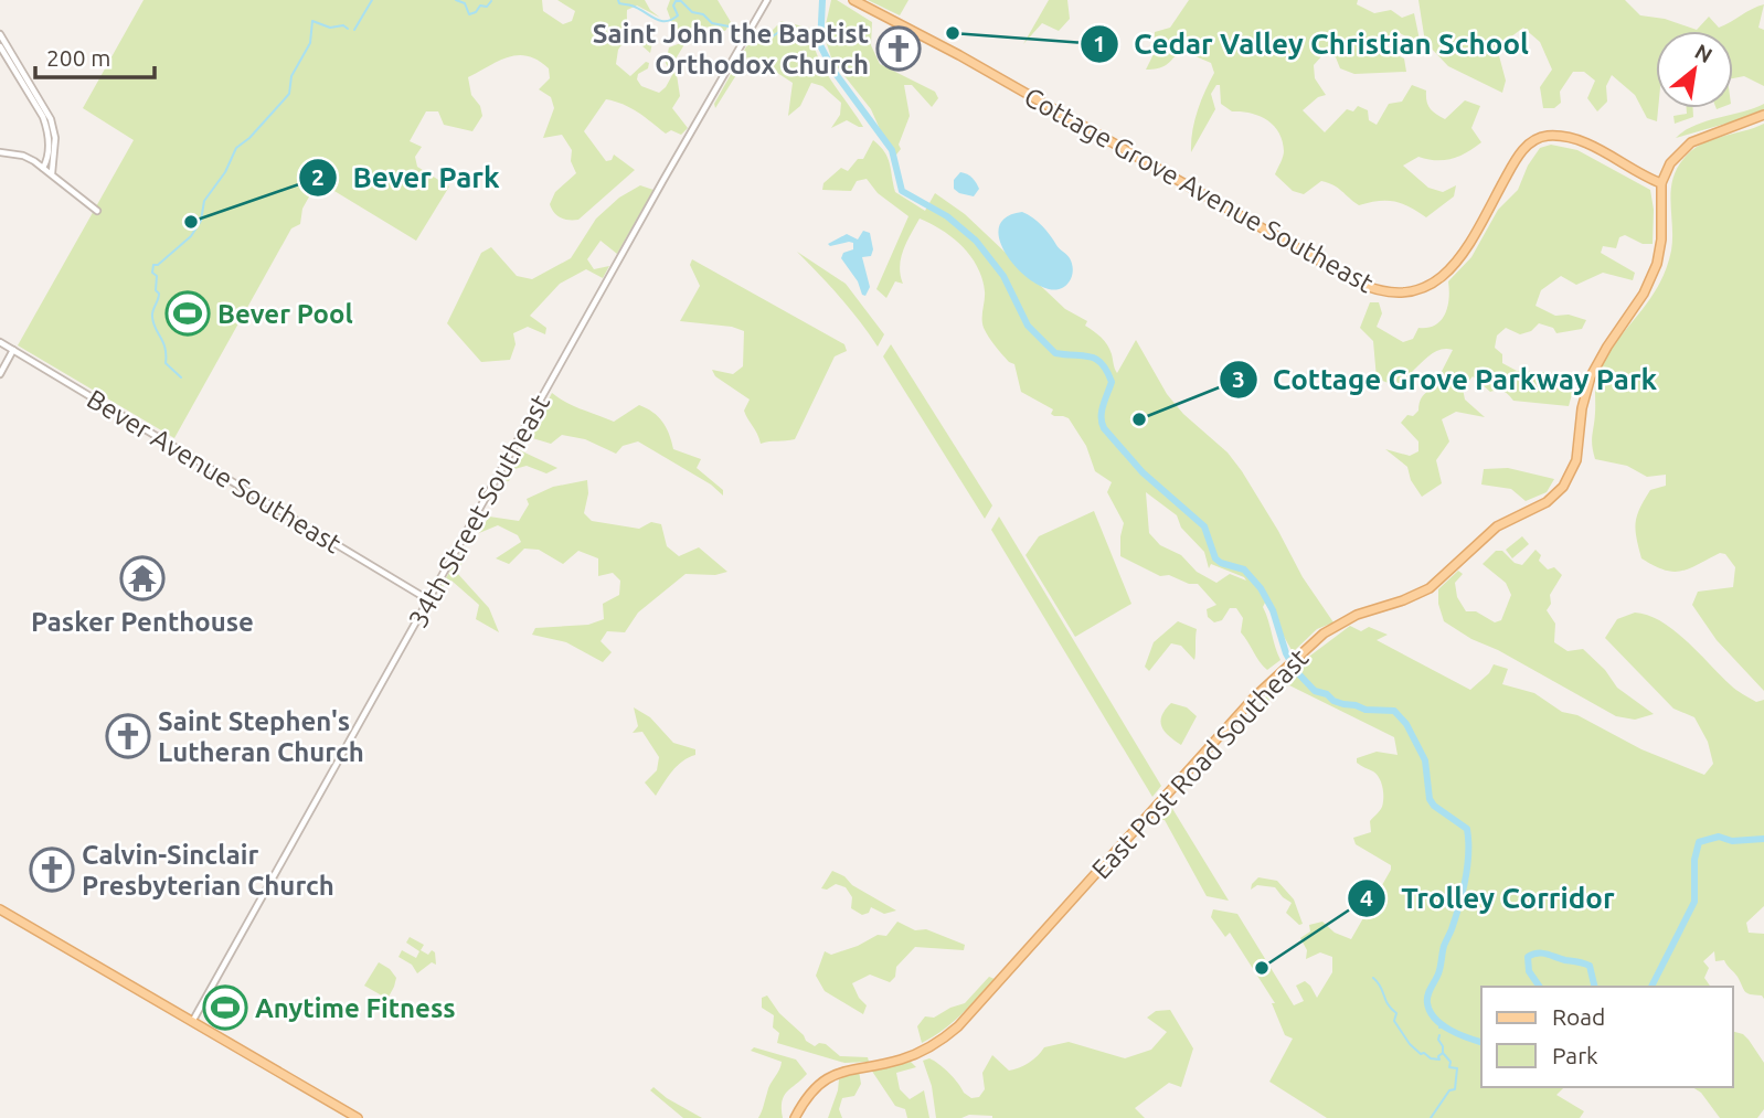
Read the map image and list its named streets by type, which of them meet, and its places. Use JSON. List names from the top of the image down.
{
  "streets": {
    "main road": ["Cottage Grove Avenue Southeast", "East Post Road Southeast"],
    "street": ["Bever Avenue Southeast", "34th Street Southeast"]
  },
  "crossings": [
    ["Cottage Grove Avenue Southeast", "East Post Road Southeast"],
    ["Bever Avenue Southeast", "34th Street Southeast"]
  ],
  "places": {
    "other": [
      "Cedar Valley Christian School",
      "Bever Park",
      "Cottage Grove Parkway Park",
      "Trolley Corridor"
    ],
    "church": ["Saint John the Baptist Orthodox Church", "Saint Stephen's Lutheran Church", "Calvin-Sinclair Presbyterian Church"],
    "sports": ["Bever Pool", "Anytime Fitness"],
    "temple": ["Pasker Penthouse"]
  },
  "legend": ["Road", "Park"],
  "scale_bar": "200 m",
  "north": "top right"
}
